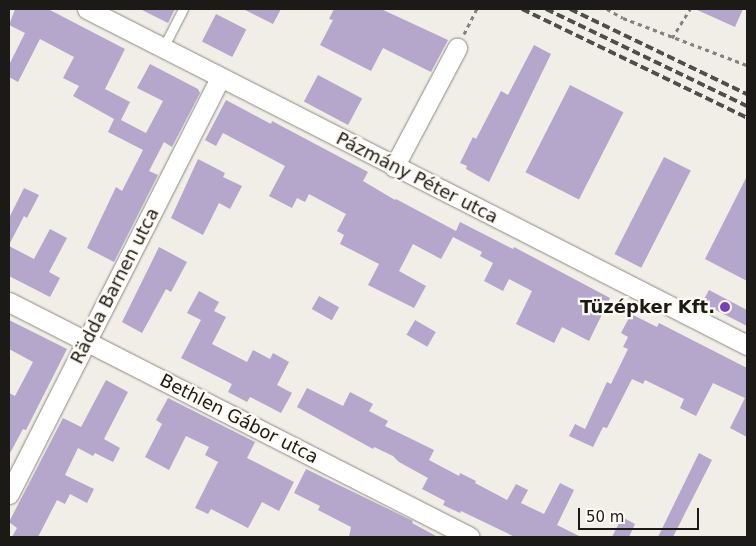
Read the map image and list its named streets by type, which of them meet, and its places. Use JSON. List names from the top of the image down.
{
  "streets": {
    "street": ["Pázmány Péter utca", "Rädda Barnen utca", "Bethlen Gábor utca"]
  },
  "crossings": [
    ["Pázmány Péter utca", "Rädda Barnen utca"],
    ["Rädda Barnen utca", "Bethlen Gábor utca"]
  ],
  "places": ["Tüzépker Kft."],
  "scale_bar": "50 m"
}
